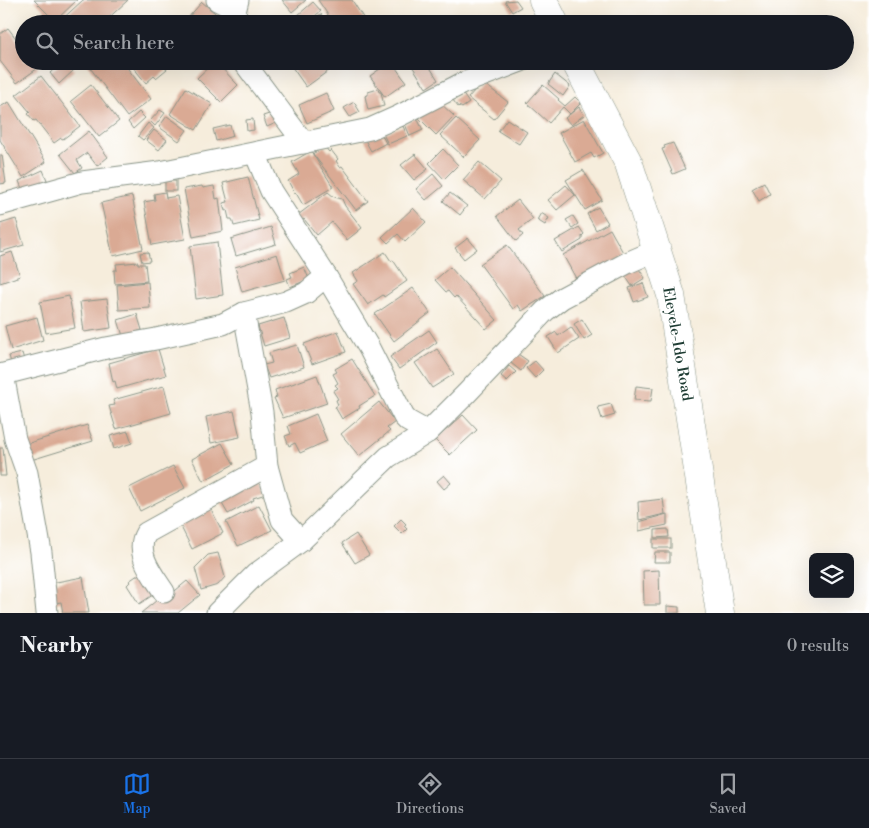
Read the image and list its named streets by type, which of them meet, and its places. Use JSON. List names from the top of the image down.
{
  "streets": {
    "main road": ["Eleyele-Ido Road"]
  },
  "page": {
    "search": "Search here",
    "heading": ["Nearby", "0 results"],
    "nav": ["Map", "Directions", "Saved"]
  }
}
